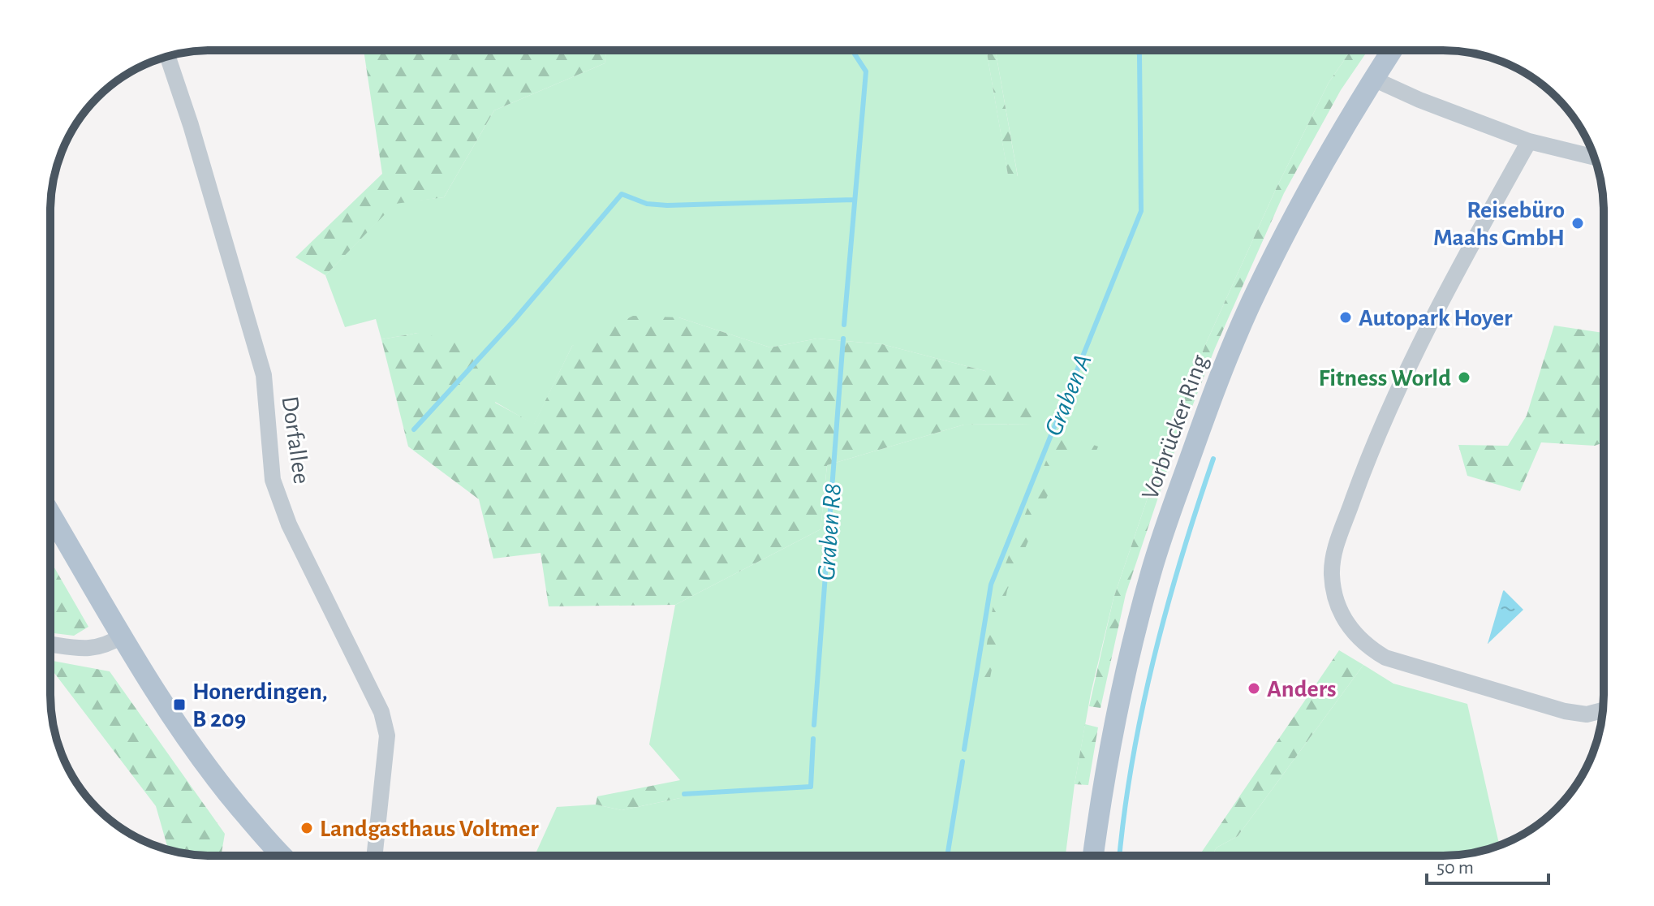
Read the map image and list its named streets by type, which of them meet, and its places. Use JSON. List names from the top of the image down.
{
  "streets": {
    "main road": ["Vorbrücker Ring"],
    "street": ["Dorfallee"]
  },
  "water": ["Graben A", "Graben R8"],
  "places": {
    "other": [
      "Reisebüro Maahs GmbH",
      "Autopark Hoyer",
      "Fitness World",
      "Anders",
      "Landgasthaus Voltmer"
    ],
    "transit": ["Honerdingen, B 209"]
  },
  "scale_bar": "50 m"
}
